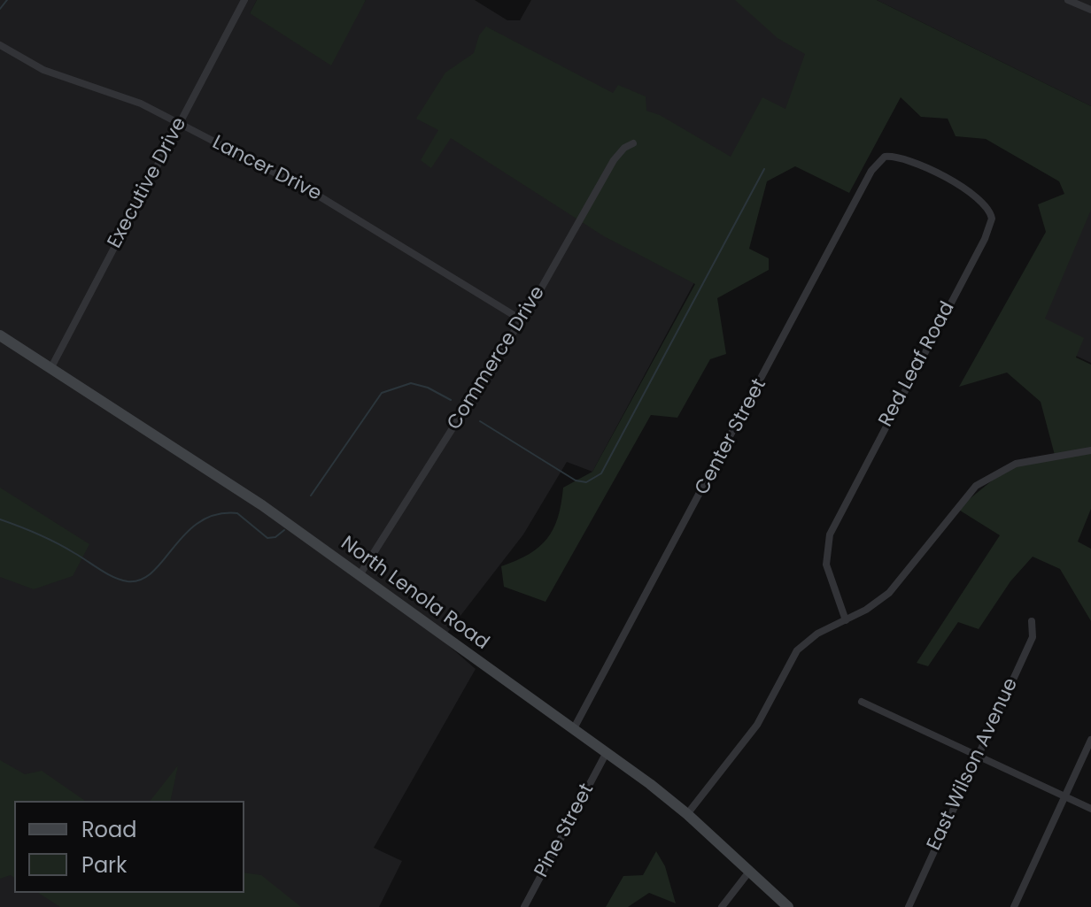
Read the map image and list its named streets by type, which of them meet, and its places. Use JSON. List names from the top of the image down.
{
  "streets": {
    "main road": ["North Lenola Road"],
    "street": [
      "Lancer Drive",
      "Executive Drive",
      "Commerce Drive",
      "Red Leaf Road",
      "Center Street",
      "East Wilson Avenue",
      "Pine Street"
    ]
  },
  "crossings": [
    ["Lancer Drive", "Executive Drive"],
    ["Lancer Drive", "Commerce Drive"],
    ["Executive Drive", "North Lenola Road"],
    ["Commerce Drive", "North Lenola Road"],
    ["Red Leaf Road", "Center Street"],
    ["Center Street", "North Lenola Road"],
    ["North Lenola Road", "Pine Street"]
  ],
  "legend": ["Road", "Park"]
}
